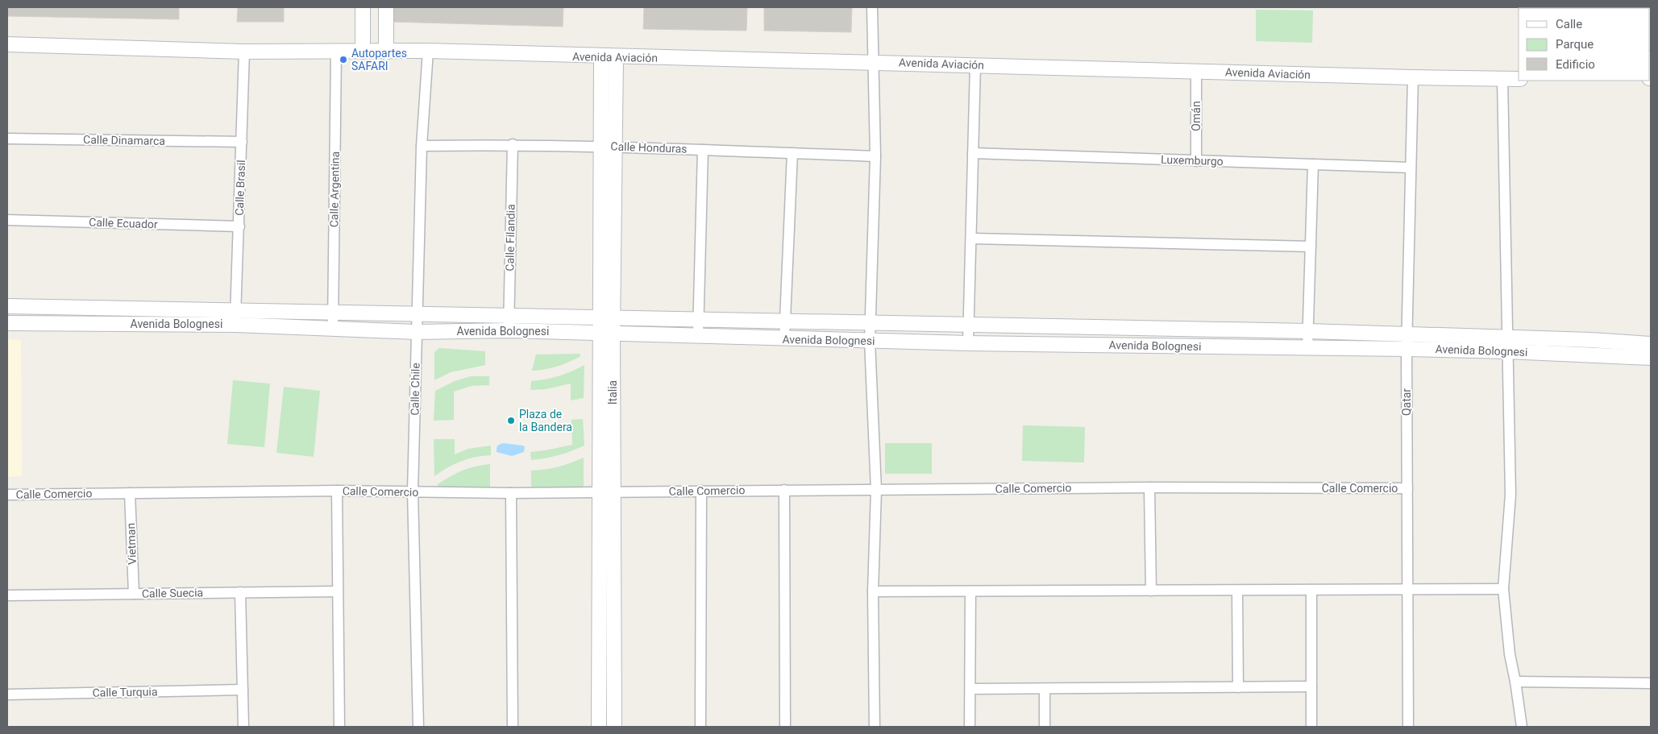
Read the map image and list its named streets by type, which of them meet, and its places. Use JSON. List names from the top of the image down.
{
  "streets": {
    "street": [
      "Avenida Aviación",
      "Omán",
      "Calle Dinamarca",
      "Calle Honduras",
      "Luxemburgo",
      "Calle Brasil",
      "Calle Argentina",
      "Calle Ecuador",
      "Calle Filandia",
      "Avenida Bolognesi",
      "Calle Chile",
      "Italia",
      "Qatar",
      "Calle Comercio",
      "Vietman",
      "Calle Suecia",
      "Calle Turquia"
    ]
  },
  "crossings": [
    ["Avenida Aviación", "Omán"],
    ["Avenida Aviación", "Calle Brasil"],
    ["Avenida Aviación", "Calle Argentina"],
    ["Avenida Aviación", "Calle Chile"],
    ["Avenida Aviación", "Italia"],
    ["Avenida Aviación", "Qatar"],
    ["Omán", "Luxemburgo"],
    ["Calle Dinamarca", "Calle Brasil"],
    ["Calle Honduras", "Calle Filandia"],
    ["Calle Honduras", "Calle Chile"],
    ["Calle Honduras", "Italia"],
    ["Luxemburgo", "Qatar"],
    ["Calle Brasil", "Calle Ecuador"],
    ["Calle Brasil", "Avenida Bolognesi"],
    ["Calle Argentina", "Avenida Bolognesi"],
    ["Calle Filandia", "Avenida Bolognesi"],
    ["Avenida Bolognesi", "Calle Chile"],
    ["Avenida Bolognesi", "Italia"],
    ["Avenida Bolognesi", "Qatar"],
    ["Calle Chile", "Calle Comercio"],
    ["Italia", "Calle Comercio"],
    ["Qatar", "Calle Comercio"],
    ["Calle Comercio", "Vietman"],
    ["Vietman", "Calle Suecia"]
  ],
  "places": ["Autopartes SAFARI", "Plaza de la Bandera"],
  "legend": ["Calle", "Parque", "Edificio"]
}
